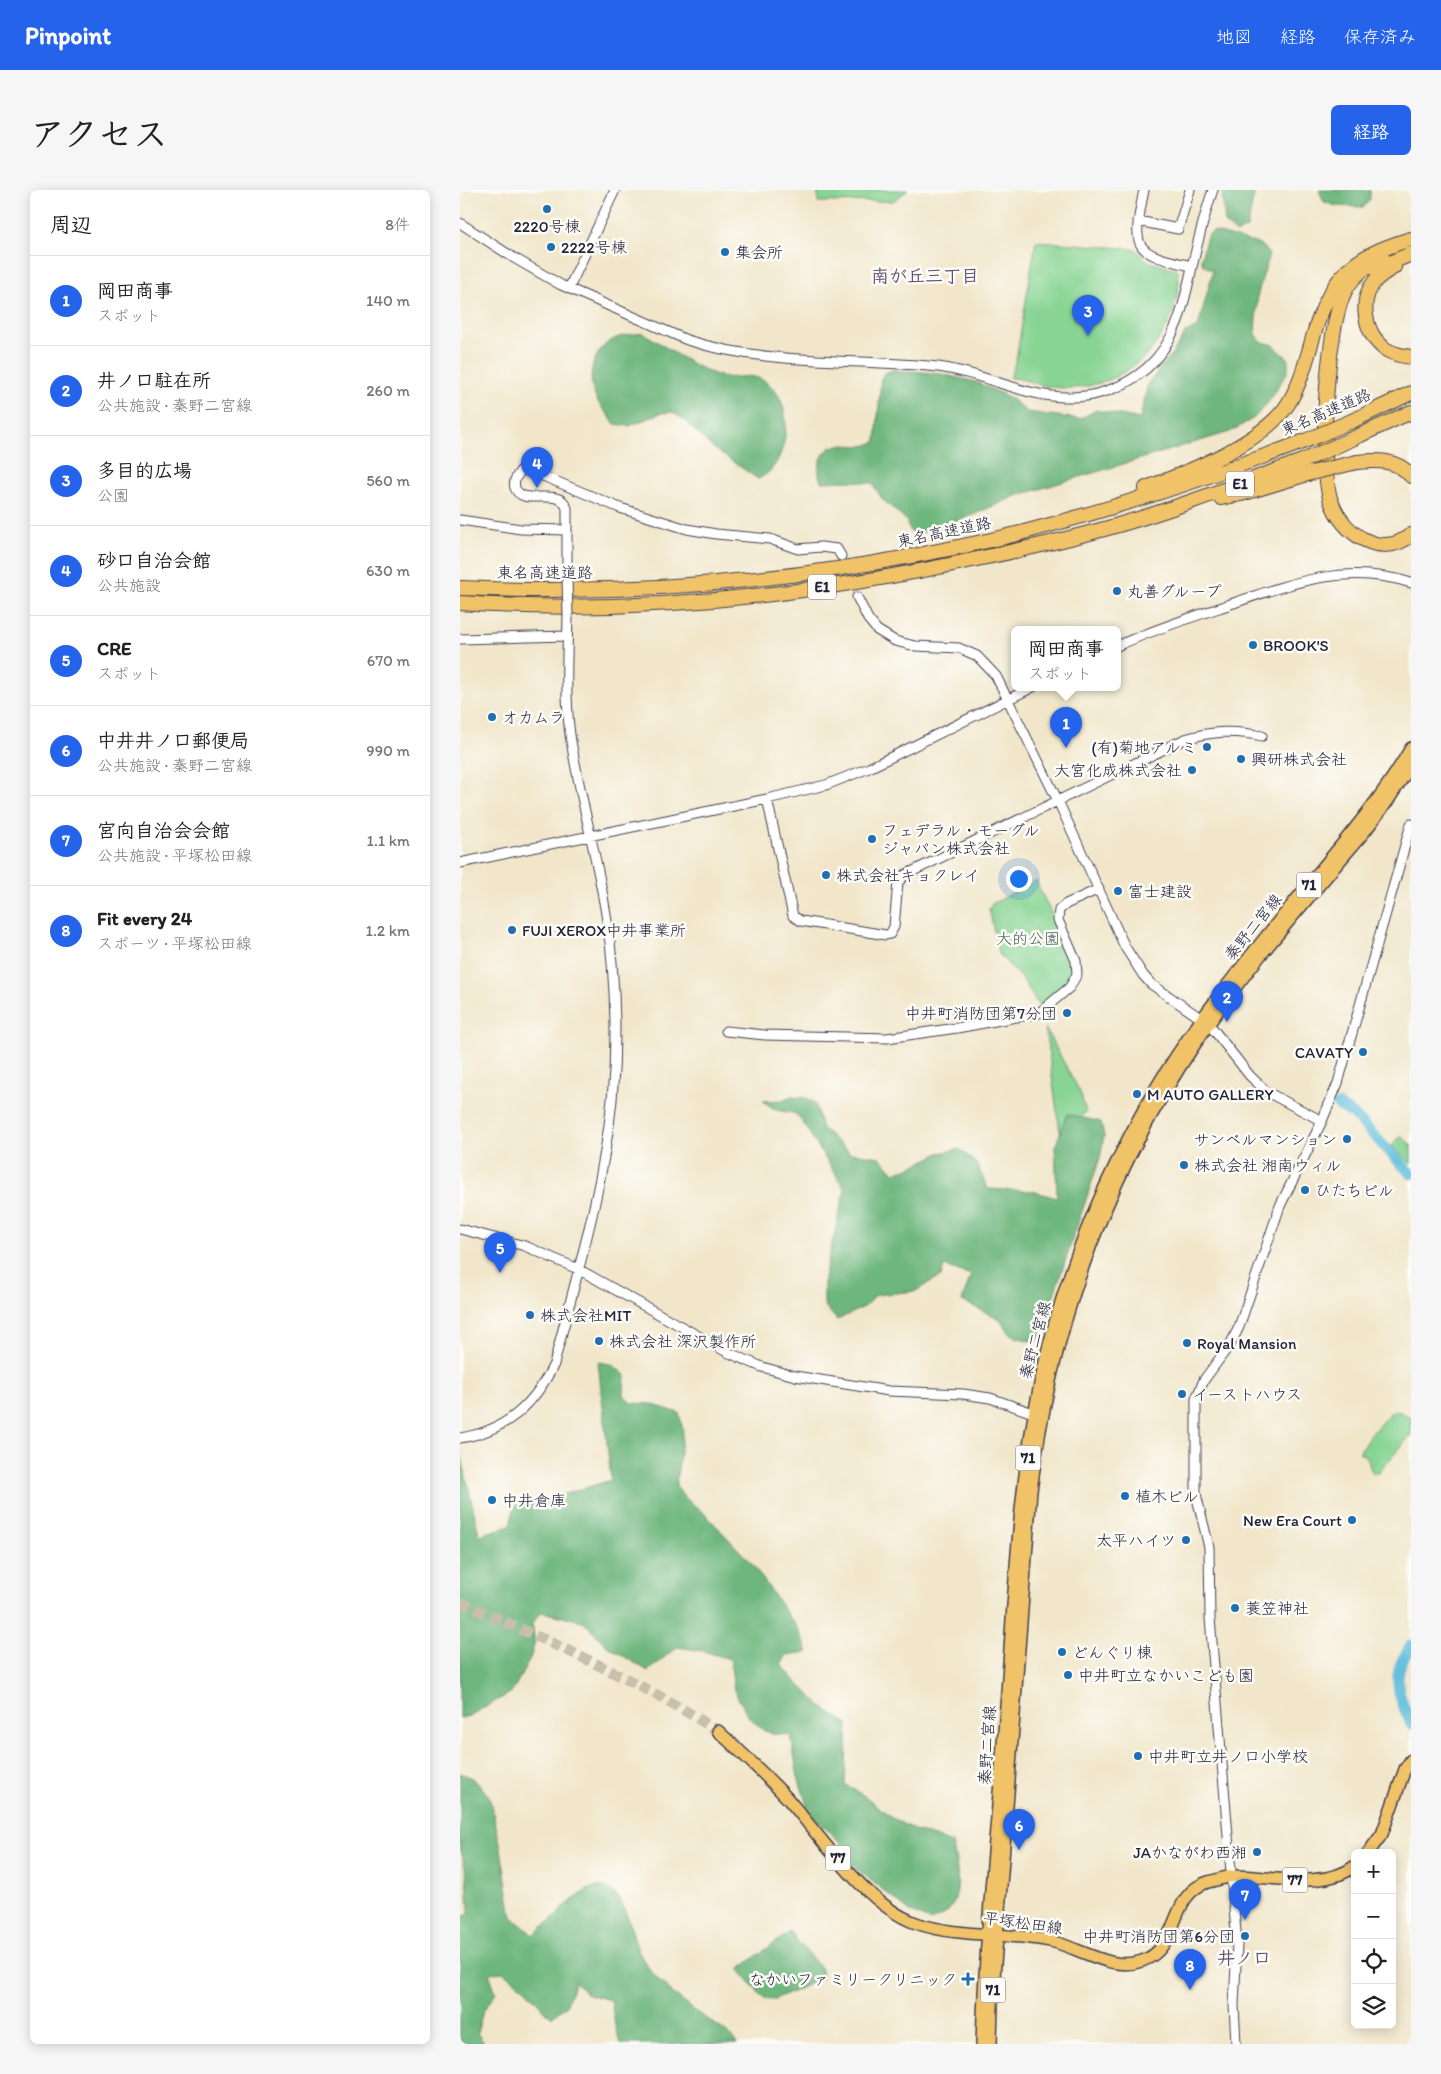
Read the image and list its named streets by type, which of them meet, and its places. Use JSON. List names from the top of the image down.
{
  "streets": {
    "highway": ["東名高速道路", "E1"],
    "main road": [
      "71",
      "秦野二宮線",
      "77",
      "平塚松田線"
    ]
  },
  "crossings": [
    ["秦野二宮線", "平塚松田線"]
  ],
  "districts": ["南が丘三丁目", "井ノ口"],
  "parks": ["大的公園"],
  "places": {
    "other": [
      "2220号棟",
      "2222号棟",
      "集会所",
      "丸善グループ",
      "BROOK'S",
      "オカムラ",
      "(有)菊地アルミ",
      "興研株式会社",
      "大宮化成株式会社",
      "フェデラル・モーグル ジャパン株式会社",
      "株式会社キョクレイ",
      "富士建設",
      "FUJI XEROX中井事業所",
      "中井町消防団第7分団",
      "CAVATY",
      "M AUTO GALLERY",
      "サンベルマンション",
      "株式会社 湘南ウィル",
      "ひたちビル",
      "株式会社MIT",
      "株式会社 深沢製作所",
      "Royal Mansion",
      "イーストハウス",
      "植木ビル",
      "中井倉庫",
      "New Era Court",
      "太平ハイツ",
      "蓑笠神社",
      "どんぐり棟",
      "中井町立なかいこども園",
      "中井町立井ノ口小学校",
      "JAかながわ西湘",
      "中井町消防団第6分団"
    ],
    "health": ["なかいファミリークリニック"]
  },
  "page": {
    "header": "Pinpoint",
    "nav": ["地図", "経路", "保存済み"],
    "title": "アクセス",
    "buttons": "経路",
    "heading": ["周辺", "8件"],
    "list": [
      {
        "mark": "1",
        "name": "岡田商事",
        "note": "スポット",
        "value": "140 m"
      },
      {
        "mark": "2",
        "name": "井ノ口駐在所",
        "note": "公共施設 · 秦野二宮線",
        "value": "260 m"
      },
      {
        "mark": "3",
        "name": "多目的広場",
        "note": "公園",
        "value": "560 m"
      },
      {
        "mark": "4",
        "name": "砂口自治会館",
        "note": "公共施設",
        "value": "630 m"
      },
      {
        "mark": "5",
        "name": "CRE",
        "note": "スポット",
        "value": "670 m"
      },
      {
        "mark": "6",
        "name": "中井井ノ口郵便局",
        "note": "公共施設 · 秦野二宮線",
        "value": "990 m"
      },
      {
        "mark": "7",
        "name": "宮向自治会会館",
        "note": "公共施設 · 平塚松田線",
        "value": "1.1 km"
      },
      {
        "mark": "8",
        "name": "Fit every 24",
        "note": "スポーツ · 平塚松田線",
        "value": "1.2 km"
      }
    ],
    "pins": [
      "3",
      "4",
      "1",
      "2",
      "5",
      "6",
      "7",
      "8"
    ],
    "popup": ["岡田商事", "スポット"],
    "map_buttons": ["+", "−"]
  }
}
